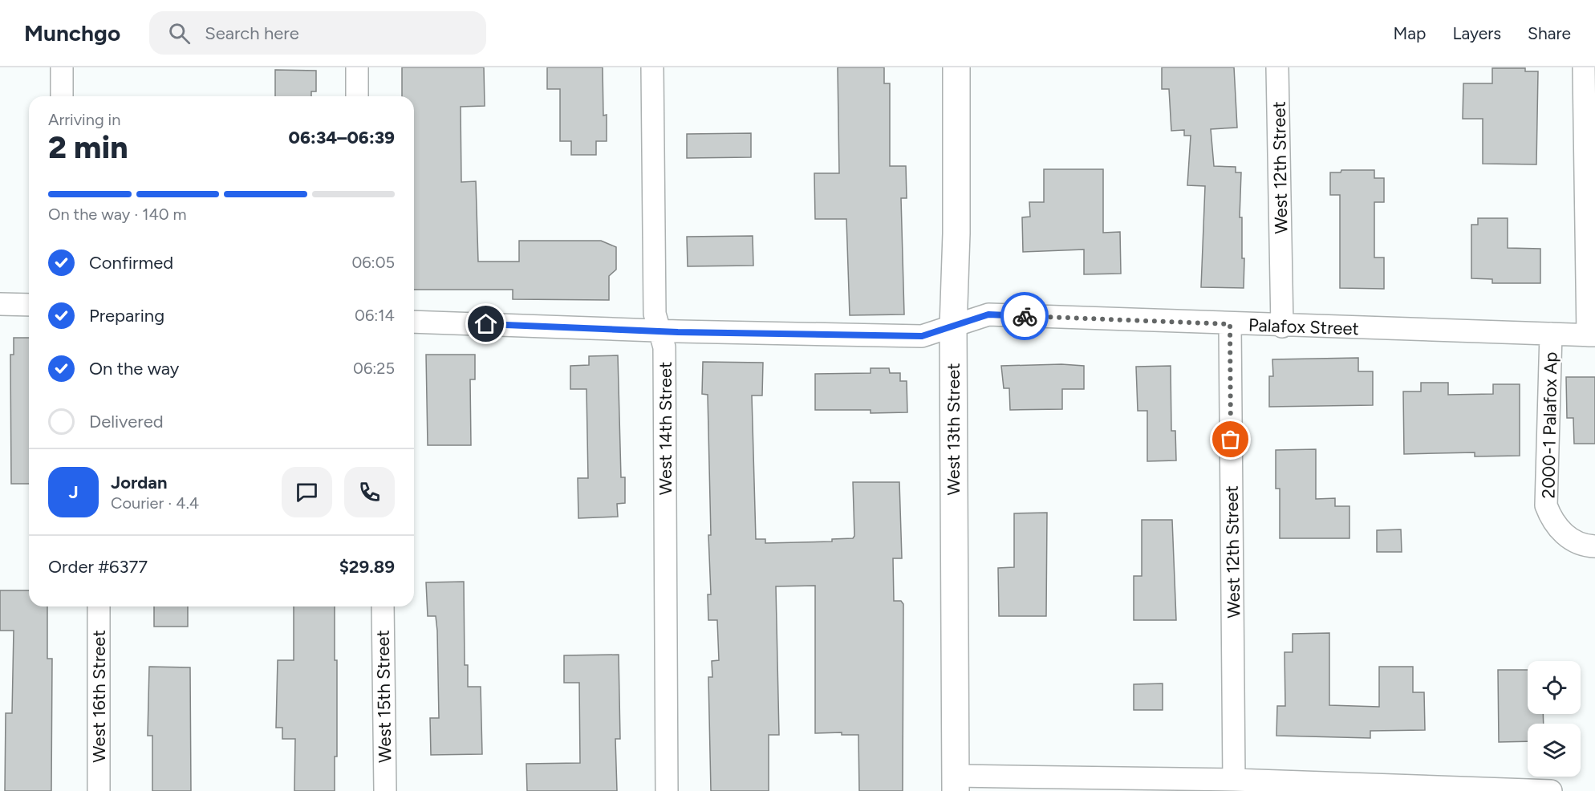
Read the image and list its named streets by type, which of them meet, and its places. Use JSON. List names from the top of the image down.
{
  "streets": {
    "street": [
      "West 12th Street",
      "Palafox Street",
      "2000-1 Palafox Ap",
      "West 14th Street",
      "West 13th Street",
      "West 16th Street",
      "West 15th Street"
    ]
  },
  "crossings": [
    ["West 12th Street", "Palafox Street"],
    ["Palafox Street", "2000-1 Palafox Ap"],
    ["Palafox Street", "West 14th Street"],
    ["Palafox Street", "West 13th Street"]
  ],
  "page": {
    "header": "Munchgo",
    "search": "Search here",
    "nav": ["Map", "Layers", "Share"],
    "heading": ["2 min", "Arriving in", "06:34–06:39"],
    "panel": [
      "Jordan",
      "Courier · 4.4",
      "Order #6377",
      "$29.89"
    ],
    "bar": "On the way · 140 m",
    "list": [
      ["Confirmed", "06:05"],
      ["Preparing", "06:14"],
      ["On the way", "06:25"],
      "Delivered"
    ],
    "round": "J"
  }
}
